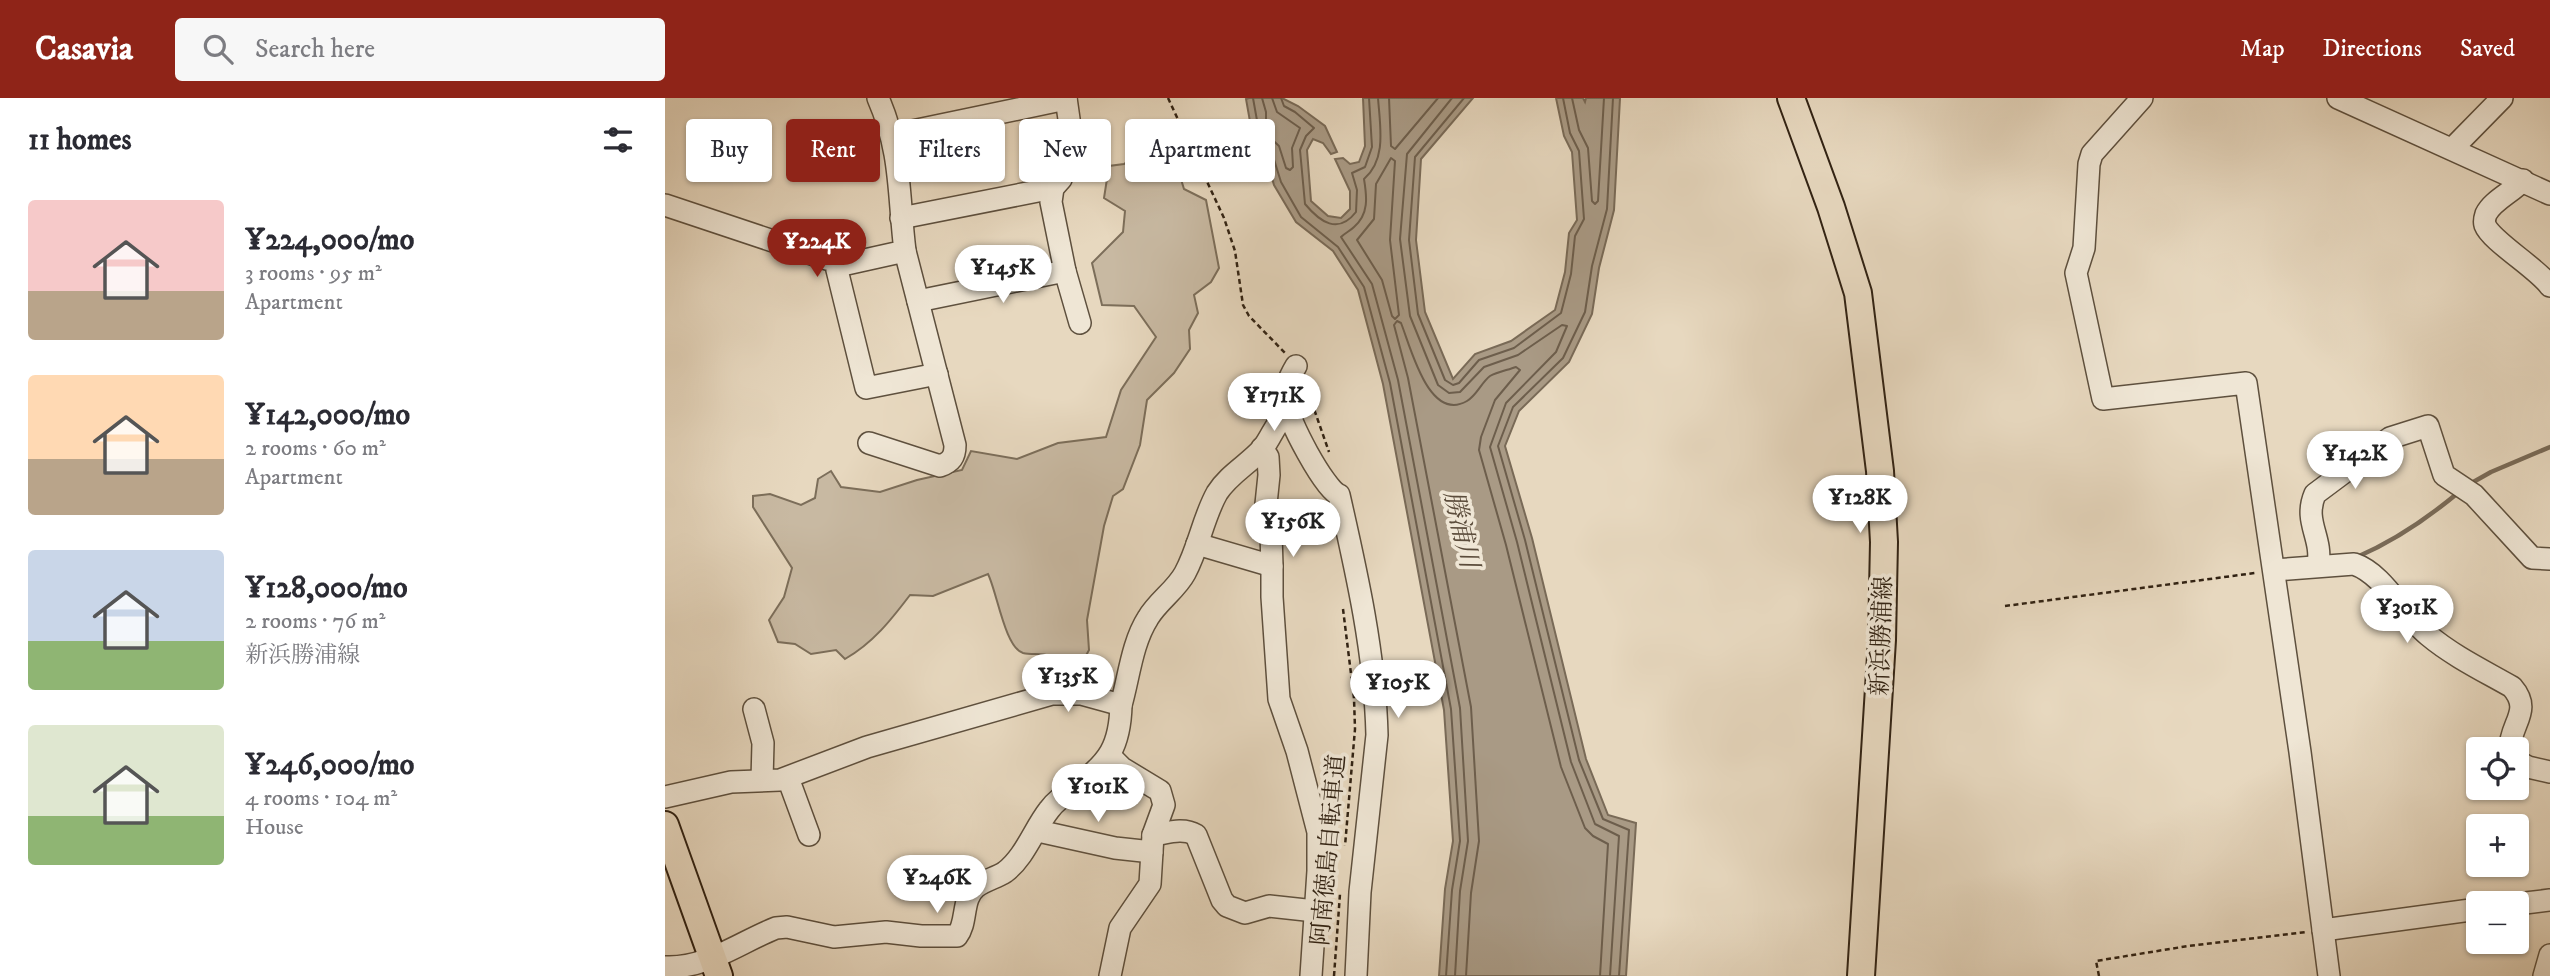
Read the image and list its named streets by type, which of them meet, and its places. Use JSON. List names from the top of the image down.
{
  "streets": {
    "main road": ["新浜勝浦線"],
    "path": ["阿南徳島自転車道"]
  },
  "water": ["勝浦川"],
  "page": {
    "header": "Casavia",
    "search": "Search here",
    "nav": ["Map", "Directions", "Saved"],
    "heading": "11 homes",
    "chip": [
      "Buy",
      "Rent",
      "Filters",
      "New",
      "Apartment"
    ],
    "list": [
      {
        "name": "¥224,000/mo",
        "note": "3 rooms · 95 m² · Apartment"
      },
      {
        "name": "¥142,000/mo",
        "note": "2 rooms · 60 m² · Apartment"
      },
      {
        "name": "¥128,000/mo",
        "note": "2 rooms · 76 m² · 新浜勝浦線"
      },
      {
        "name": "¥246,000/mo",
        "note": "4 rooms · 104 m² · House"
      }
    ],
    "price": [
      "¥224K",
      "¥145K",
      "¥171K",
      "¥142K",
      "¥128K",
      "¥156K",
      "¥301K",
      "¥135K",
      "¥105K",
      "¥101K",
      "¥246K"
    ],
    "map_buttons": ["+", "−"]
  }
}
